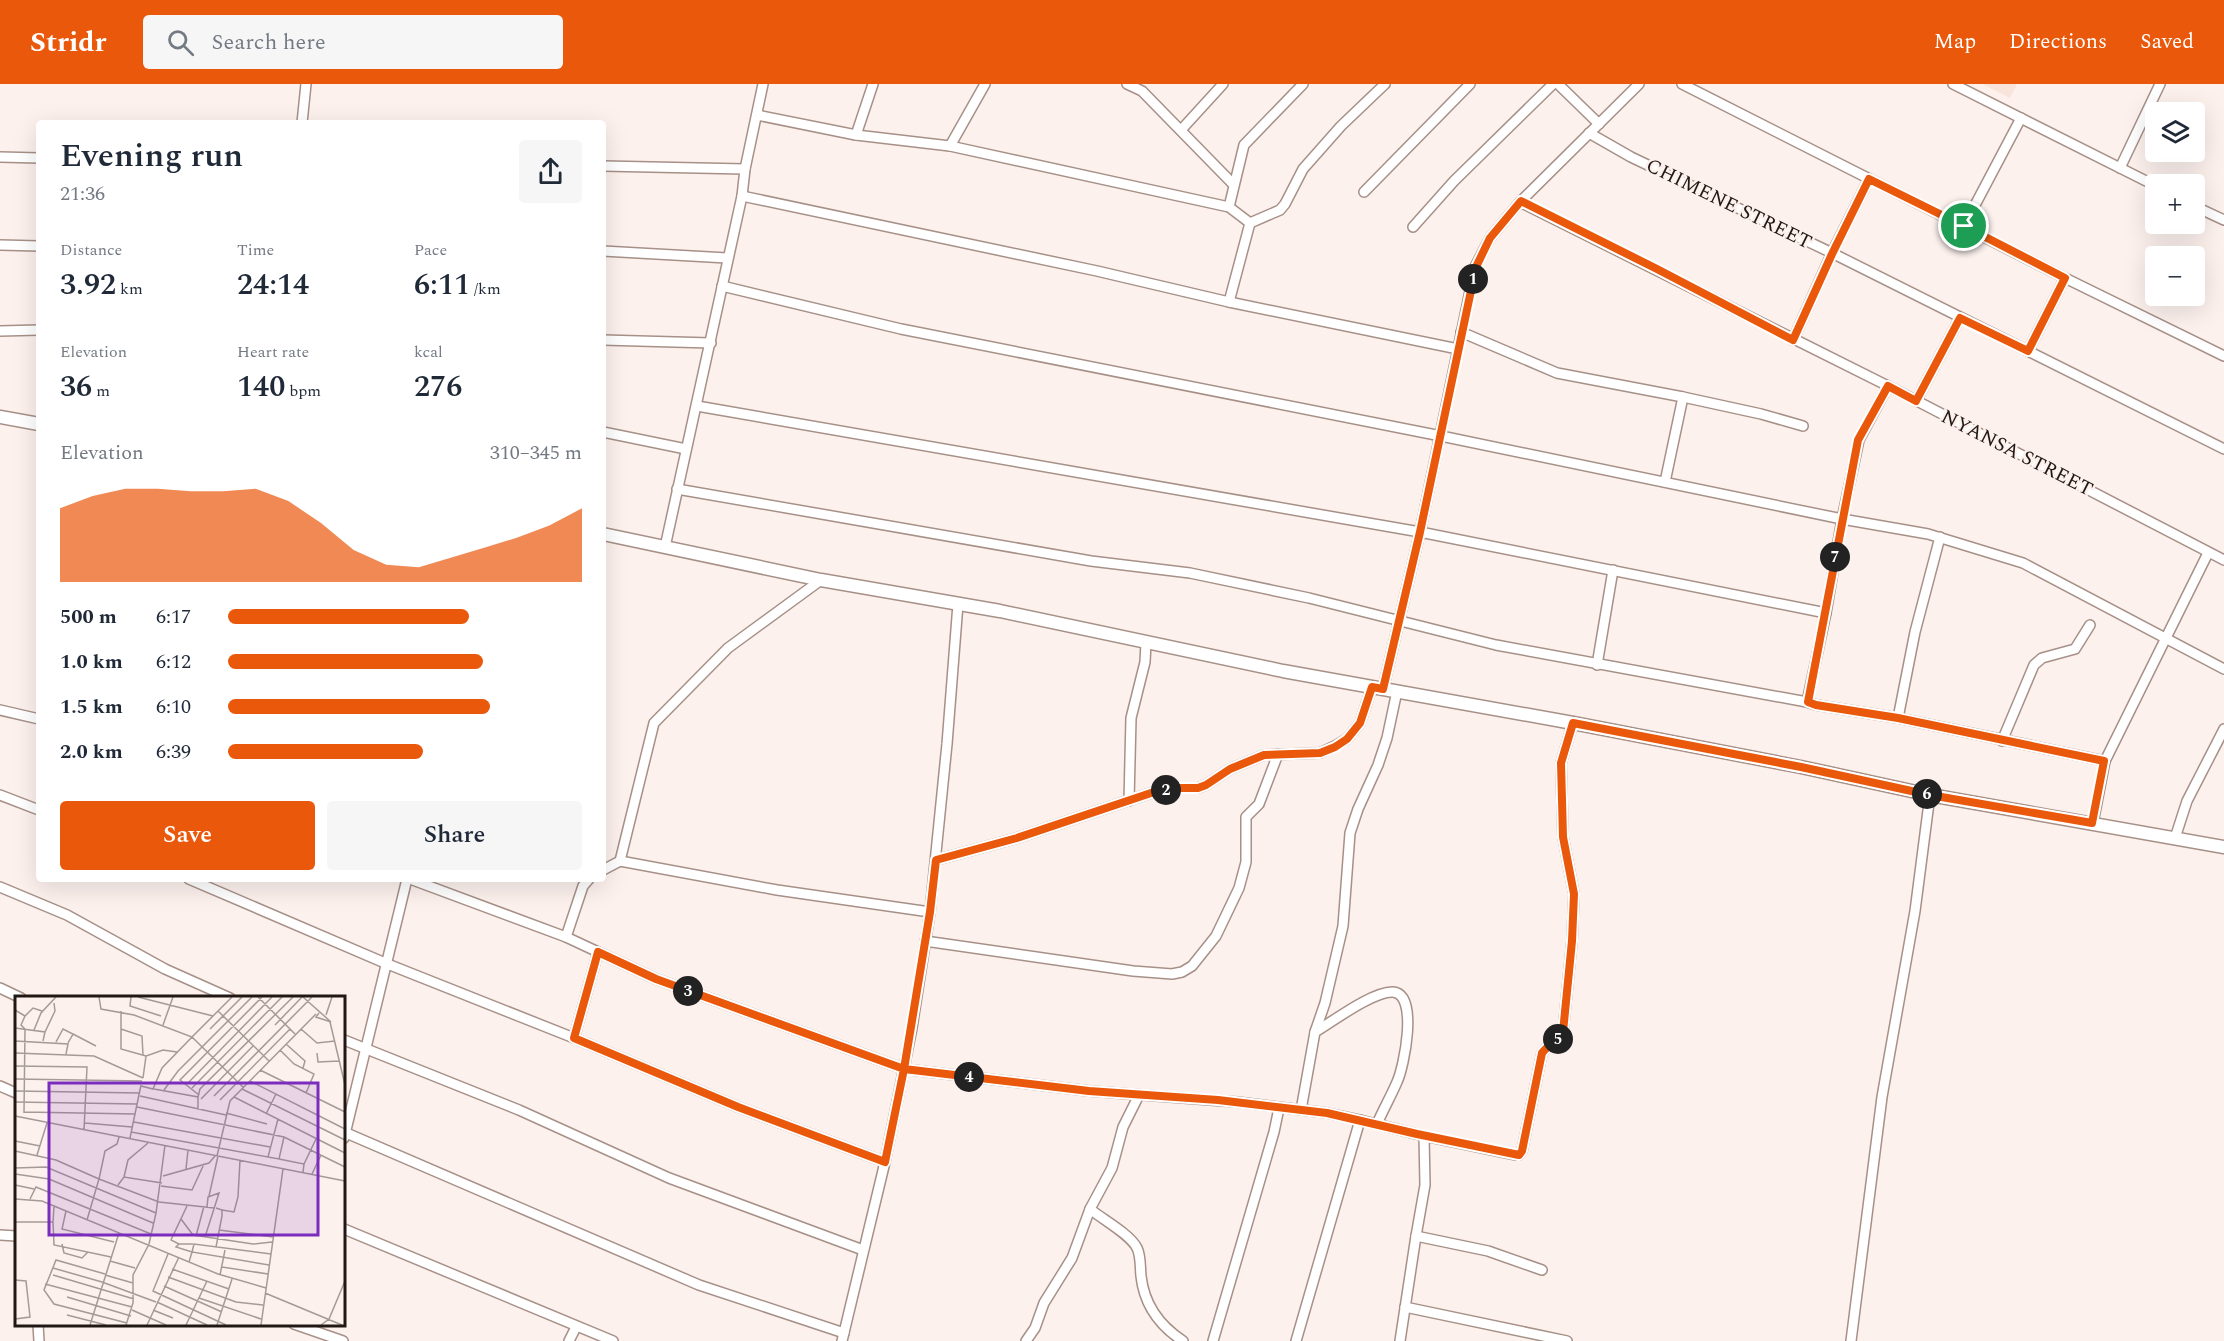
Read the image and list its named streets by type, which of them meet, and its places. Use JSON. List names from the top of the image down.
{
  "streets": {
    "street": ["CHIMENE STREET", "NYANSA STREET"]
  },
  "page": {
    "header": "Stridr",
    "search": "Search here",
    "nav": ["Map", "Directions", "Saved"],
    "map_buttons": ["+", "−"],
    "heading": ["Evening run", "21:36"],
    "stats": [
      ["Distance", "3.92 km"],
      ["Time", "24:14"],
      ["Pace", "6:11 /km"],
      ["Elevation", "36 m"],
      ["Heart rate", "140 bpm"],
      ["kcal", "276"]
    ],
    "pins": [
      "1",
      "7",
      "2",
      "6",
      "3",
      "5",
      "4"
    ],
    "chart": ["Elevation", "310–345 m"],
    "list": [
      {
        "name": "500 m",
        "note": "6:17"
      },
      {
        "name": "1.0 km",
        "note": "6:12"
      },
      {
        "name": "1.5 km",
        "note": "6:10"
      },
      {
        "name": "2.0 km",
        "note": "6:39"
      }
    ],
    "buttons": ["Save", "Share"]
  }
}
